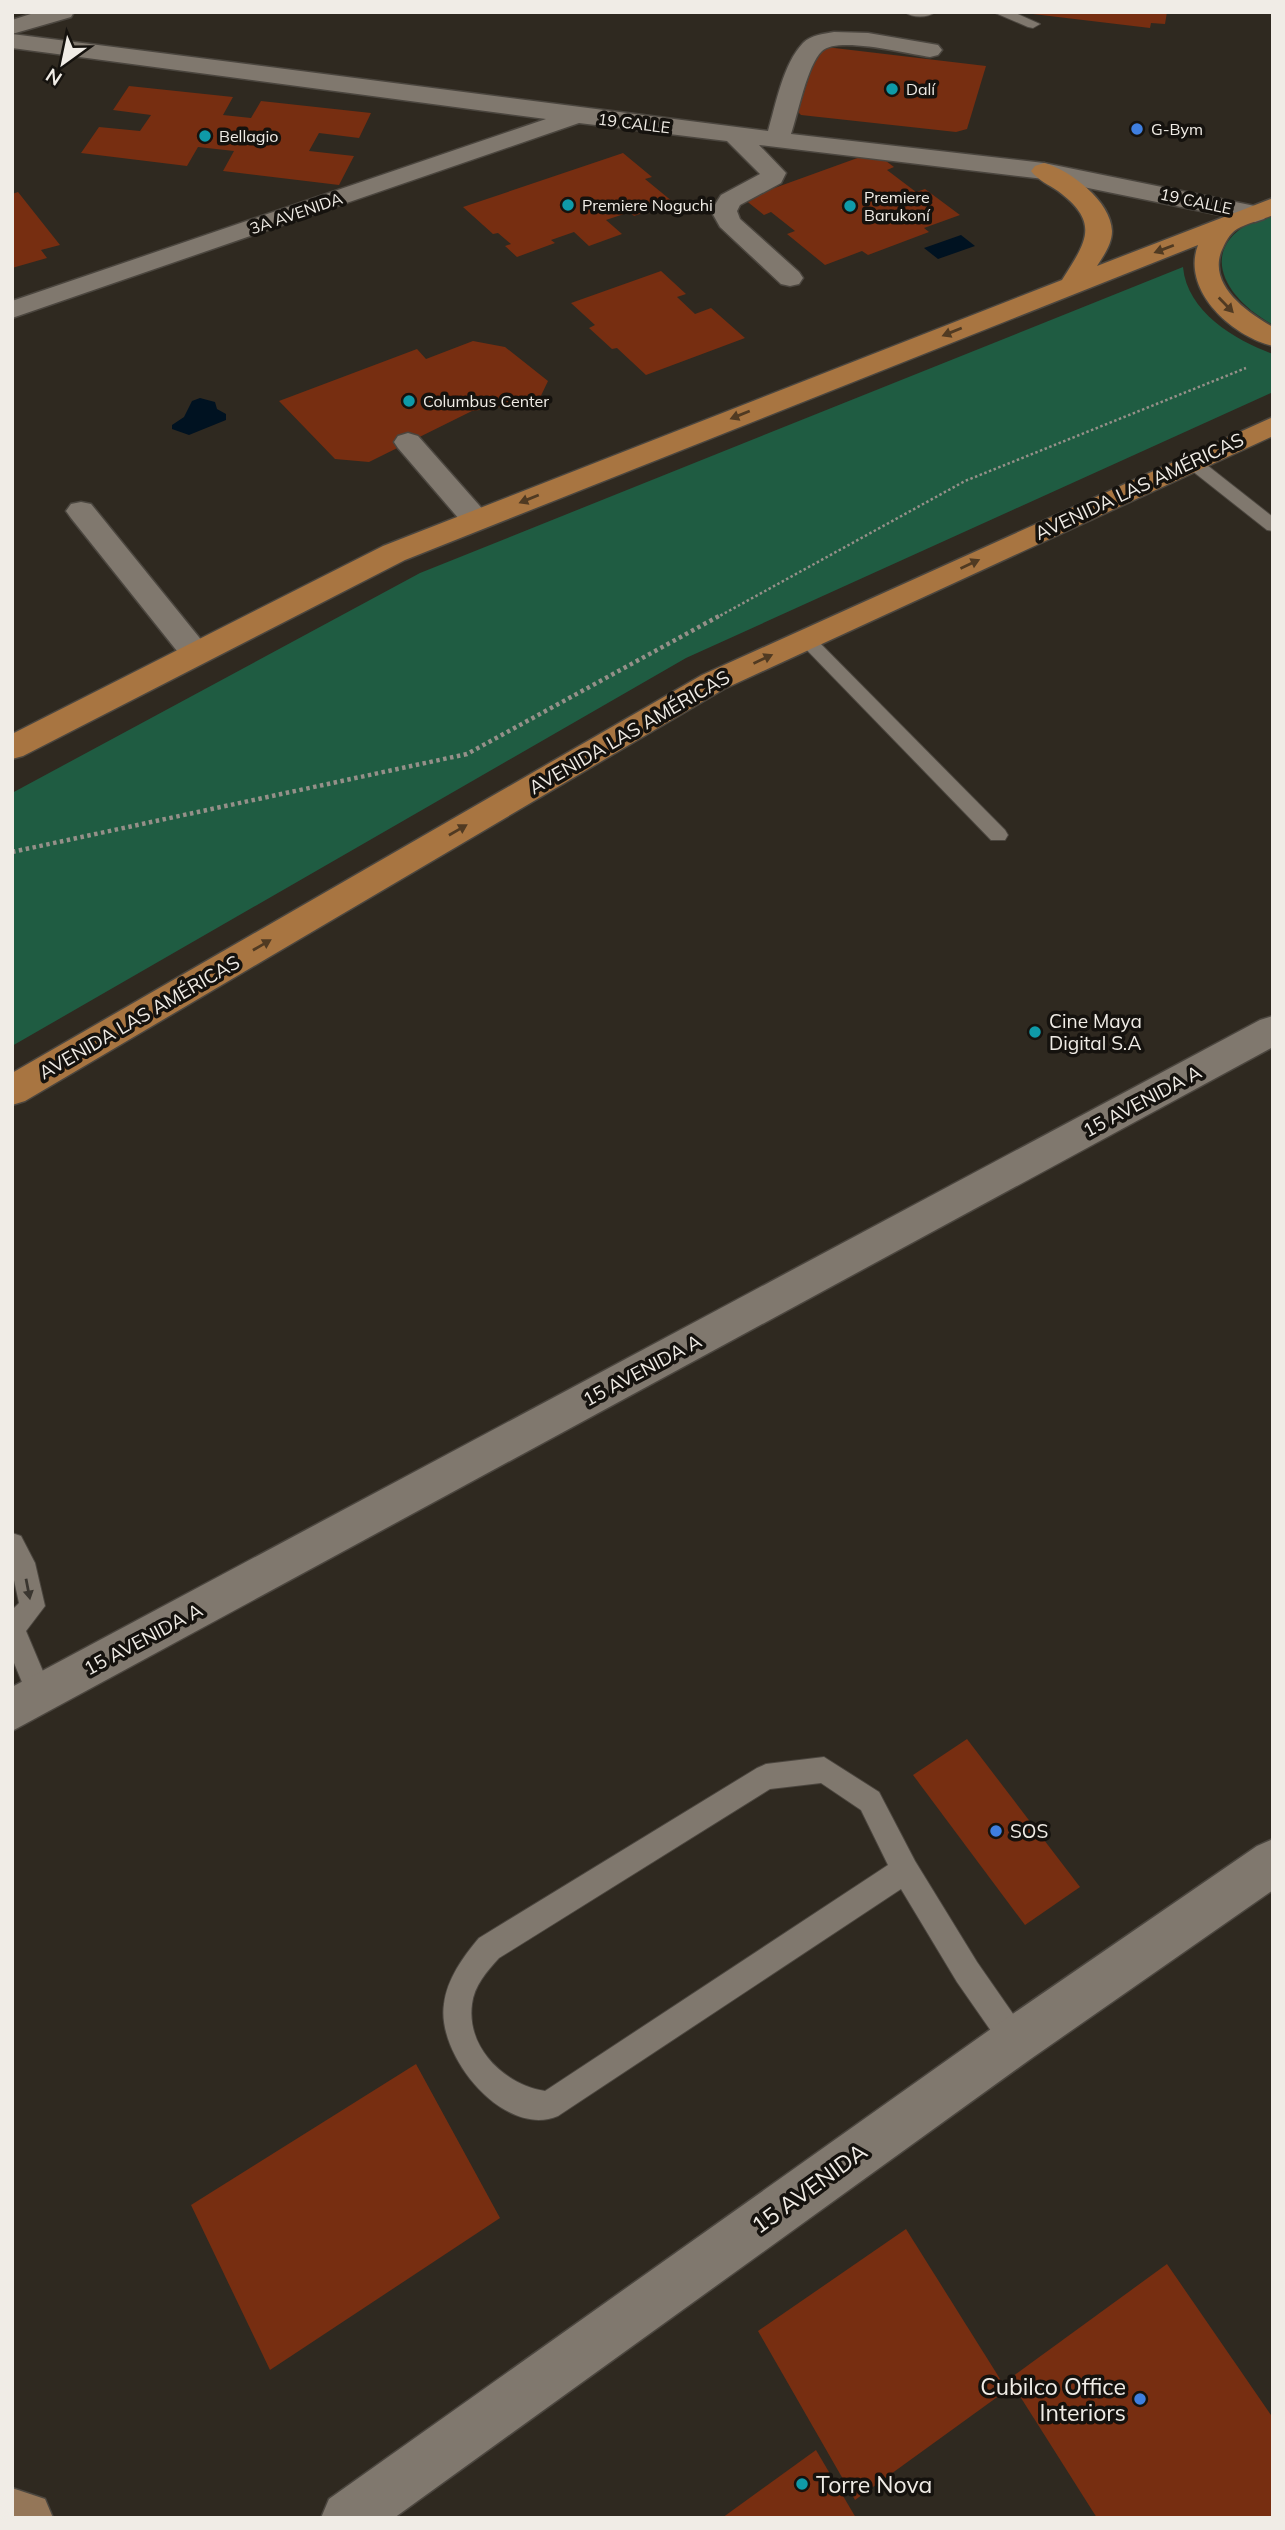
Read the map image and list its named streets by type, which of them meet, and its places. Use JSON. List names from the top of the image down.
{
  "streets": {
    "main road": ["AVENIDA LAS AMÉRICAS"],
    "street": [
      "19 CALLE",
      "3A AVENIDA",
      "15 AVENIDA A",
      "15 AVENIDA"
    ]
  },
  "crossings": [
    ["19 CALLE", "3A AVENIDA"]
  ],
  "places": [
    "Dalí",
    "G-Bym",
    "Bellagio",
    "Premiere Noguchi",
    "Premiere Barukoní",
    "Columbus Center",
    "Cine Maya Digital S.A",
    "SOS",
    "Cubilco Office Interiors",
    "Torre Nova"
  ],
  "north": "bottom left"
}
